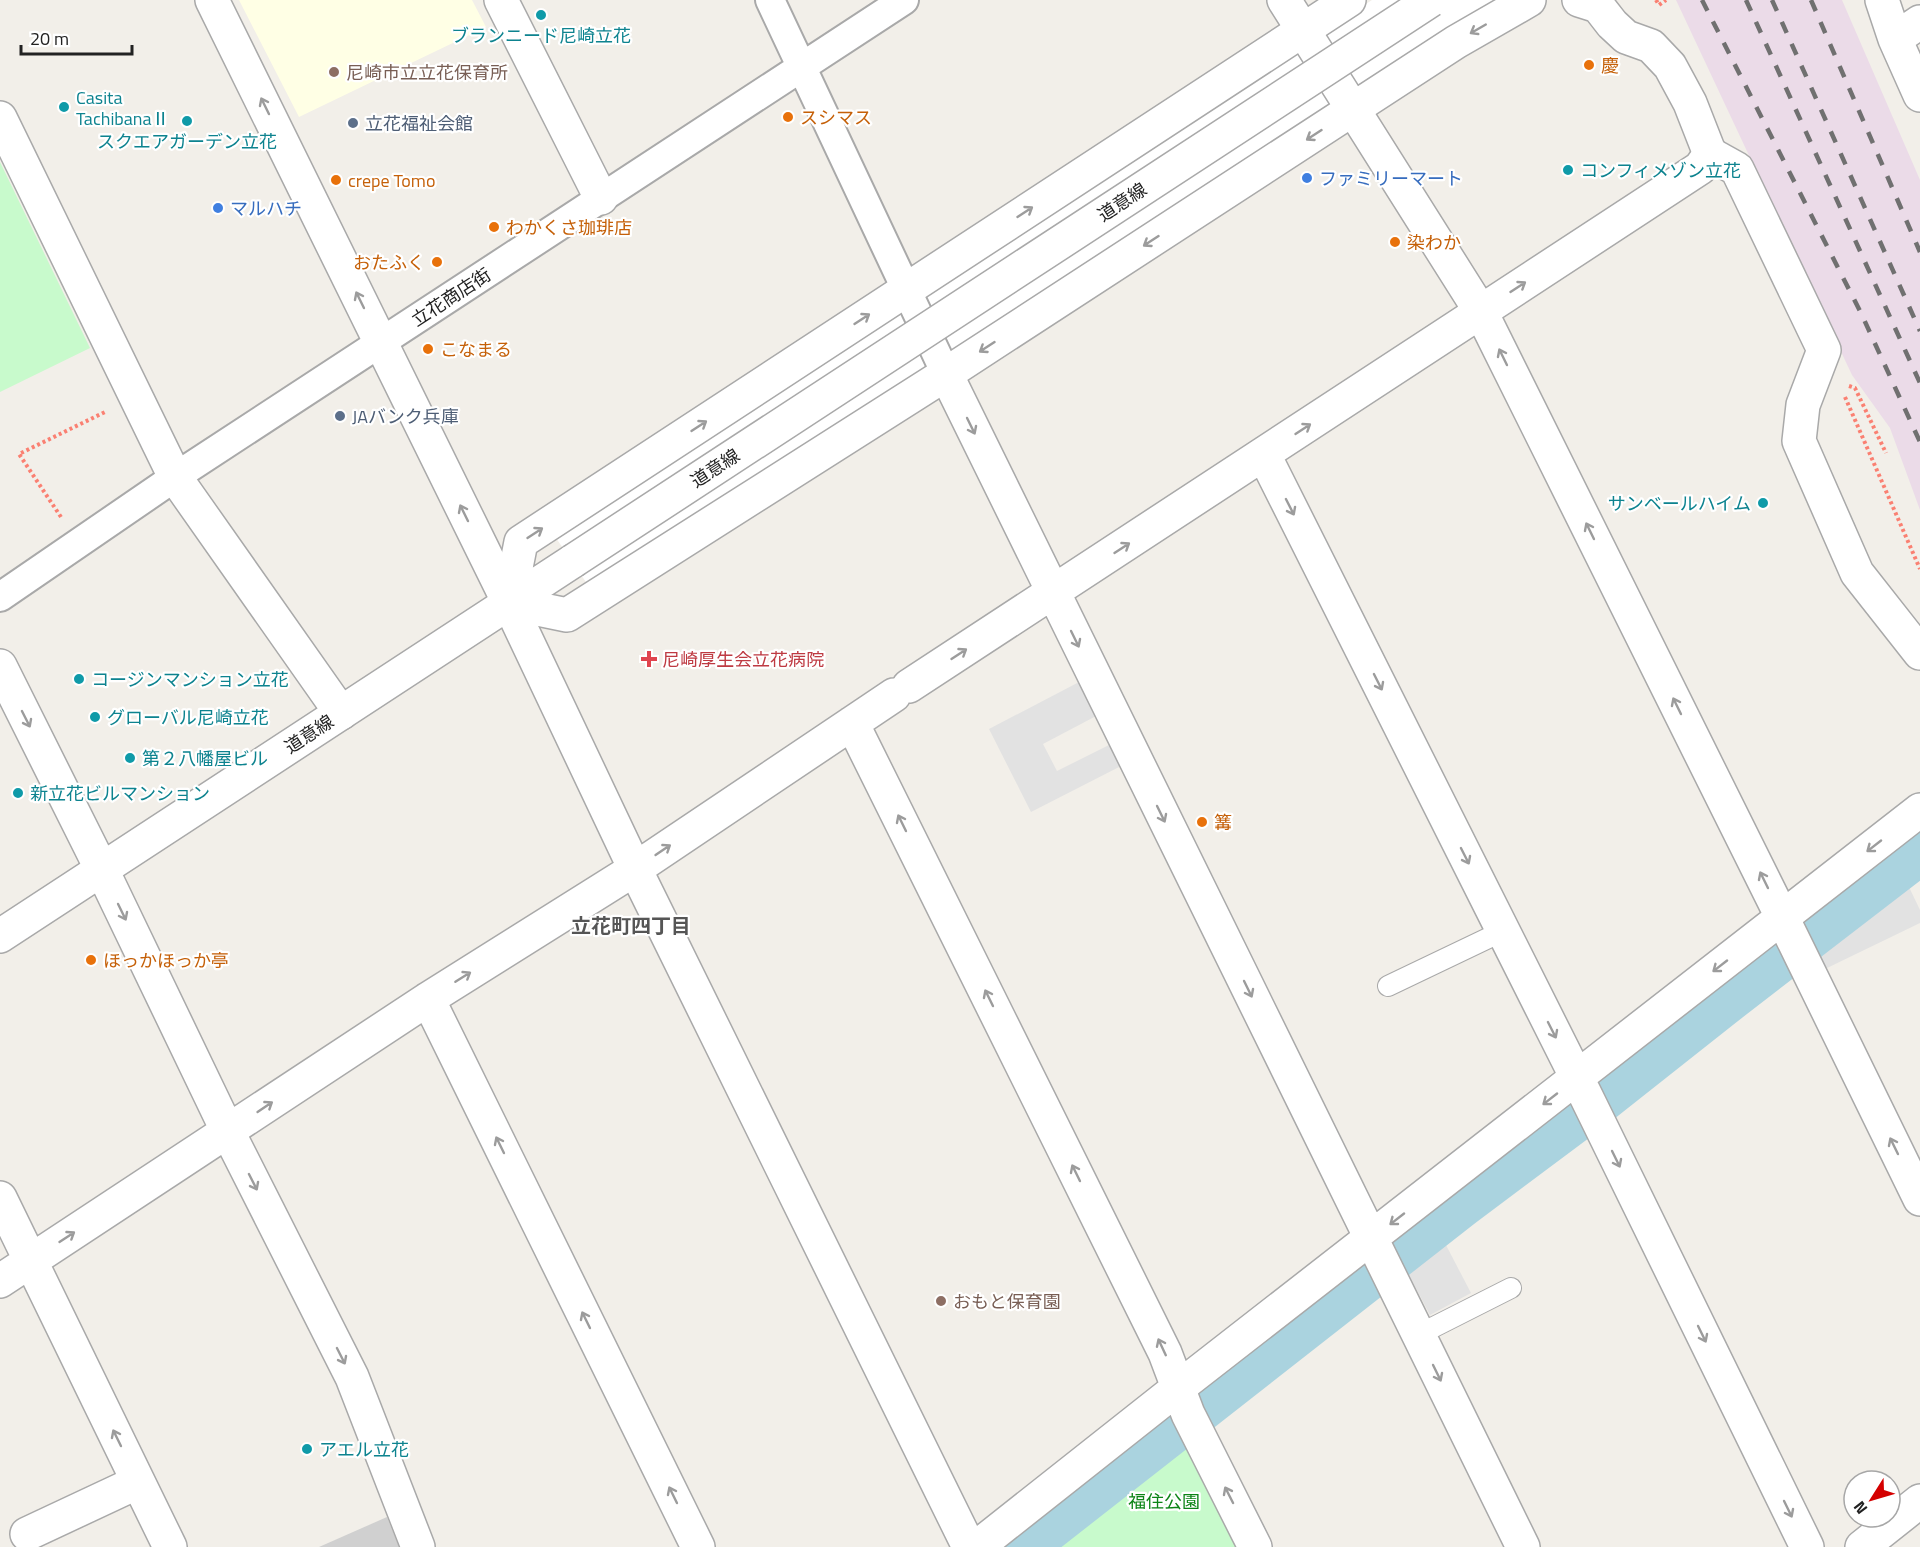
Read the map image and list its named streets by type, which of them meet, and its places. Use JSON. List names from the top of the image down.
{
  "streets": {
    "street": ["道意線", "立花商店街"]
  },
  "districts": ["立花町四丁目"],
  "parks": ["福住公園"],
  "places": {
    "other": [
      "ブランニード尼崎立花",
      "慶",
      "尼崎市立立花保育所",
      "Casita TachibanaⅡ",
      "スシマス",
      "スクエアガーデン立花",
      "立花福祉会館",
      "コンフィメゾン立花",
      "ファミリーマート",
      "crepe Tomo",
      "マルハチ",
      "わかくさ珈琲店",
      "染わか",
      "おたふく",
      "こなまる",
      "JAバンク兵庫",
      "サンベールハイム",
      "コージンマンション立花",
      "グローバル尼崎立花",
      "第２八幡屋ビル",
      "新立花ビルマンション",
      "篝",
      "ほっかほっか亭",
      "おもと保育園",
      "アエル立花"
    ],
    "health": ["尼崎厚生会立花病院"]
  },
  "scale_bar": "20 m",
  "north": "bottom left"
}
